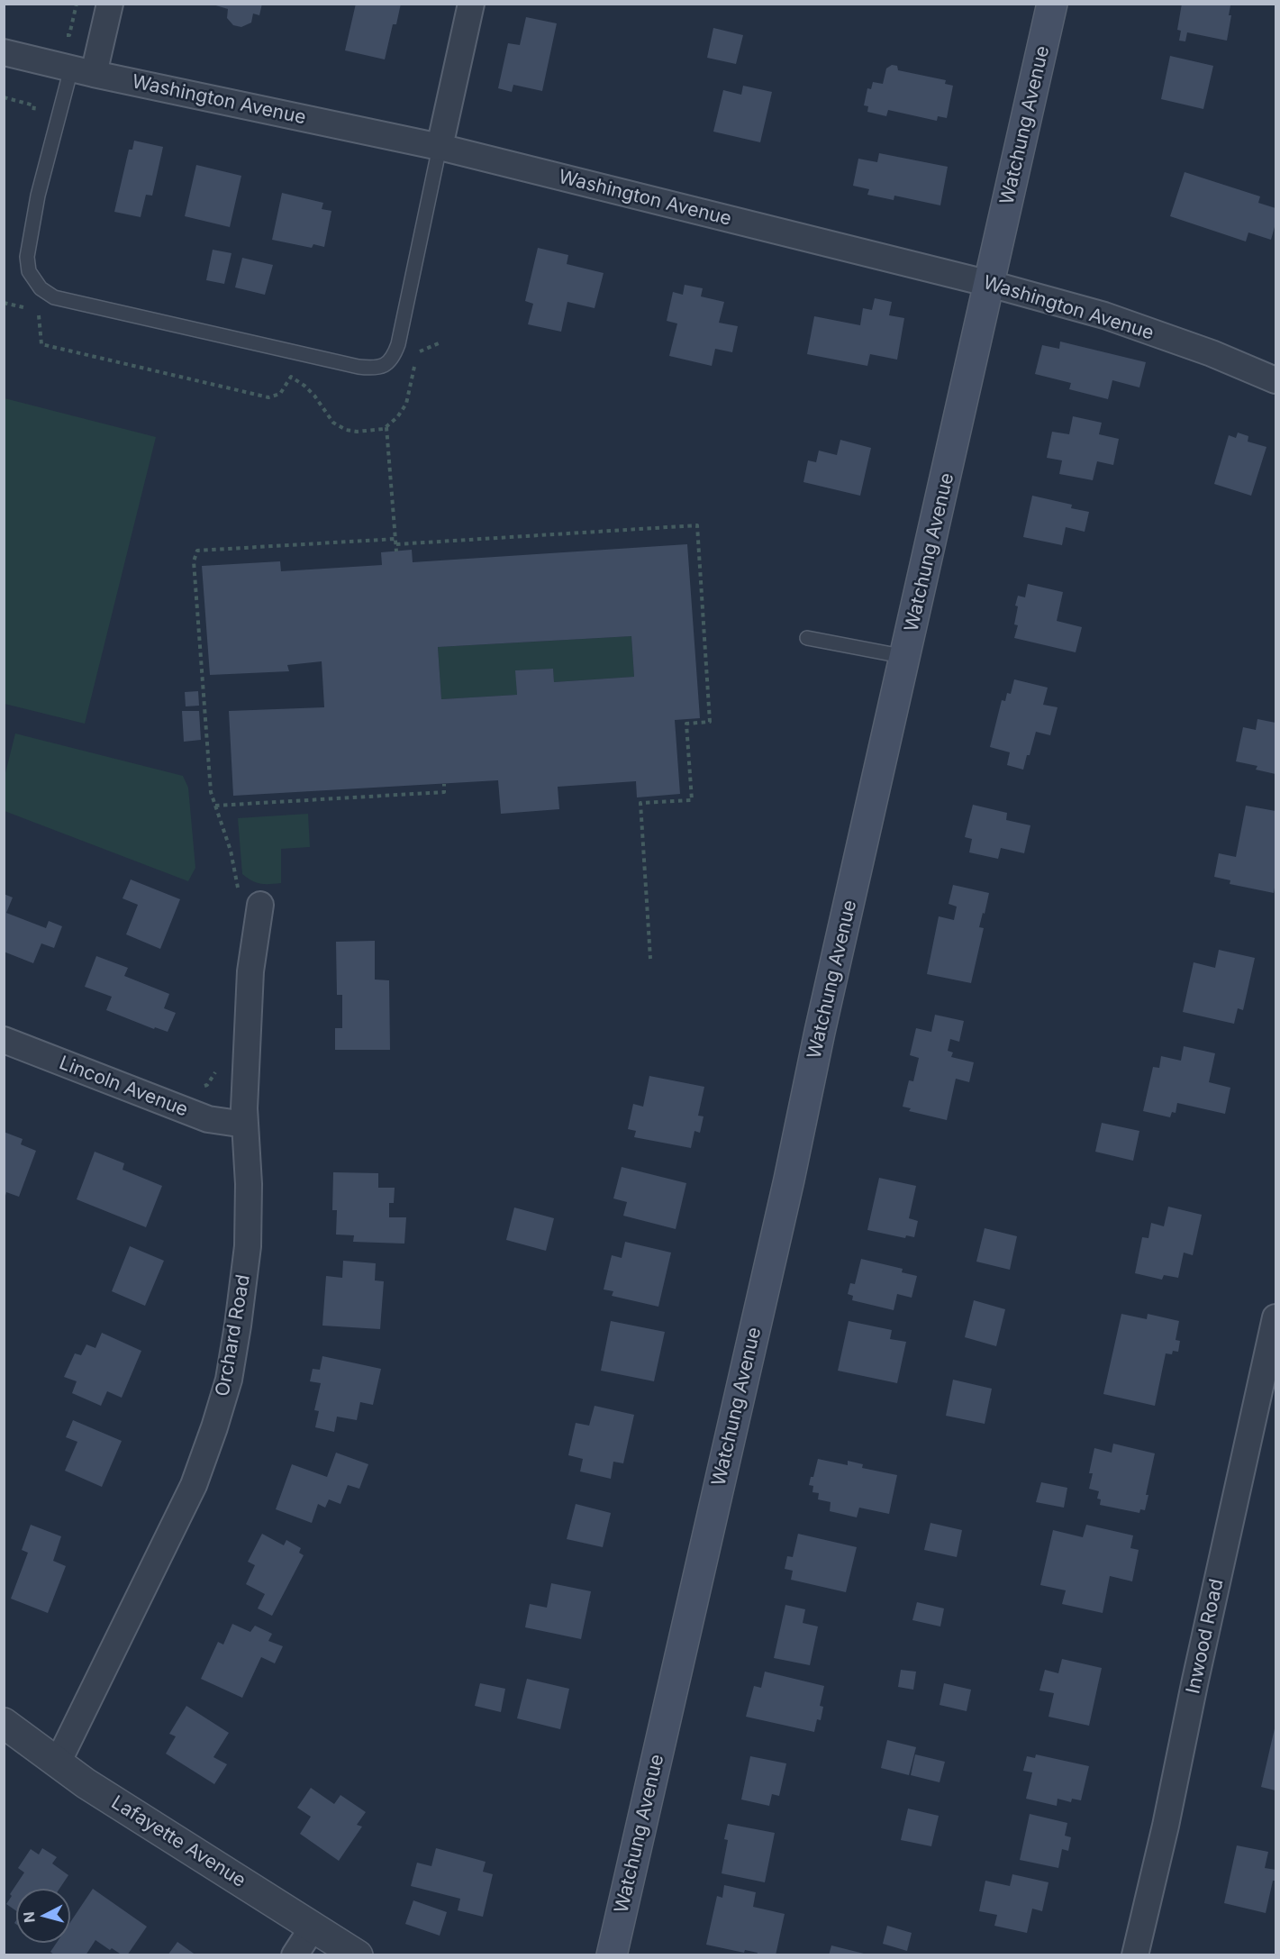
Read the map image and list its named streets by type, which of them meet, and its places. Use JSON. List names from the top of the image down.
{
  "streets": {
    "main road": ["Watchung Avenue"],
    "street": [
      "Washington Avenue",
      "Lincoln Avenue",
      "Orchard Road",
      "Inwood Road",
      "Lafayette Avenue"
    ]
  },
  "crossings": [
    ["Washington Avenue", "Watchung Avenue"],
    ["Lincoln Avenue", "Orchard Road"],
    ["Orchard Road", "Lafayette Avenue"]
  ],
  "north": "left"
}
